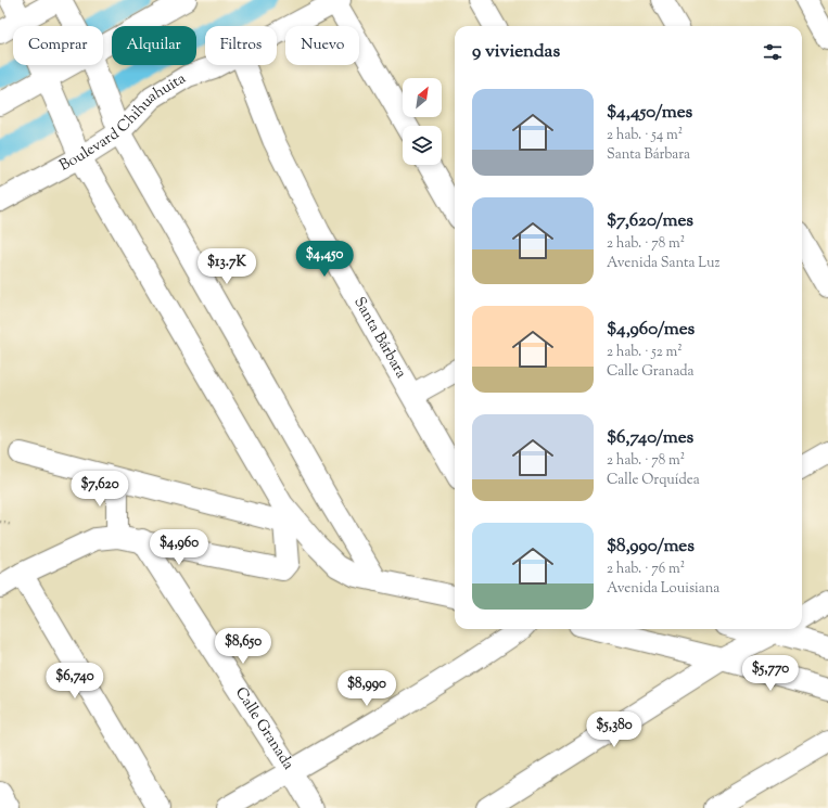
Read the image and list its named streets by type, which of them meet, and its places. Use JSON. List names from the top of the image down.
{
  "streets": {
    "street": ["Boulevard Chihuahuita", "Santa Bárbara", "Calle Granada"]
  },
  "north": "top right",
  "page": {
    "chip": [
      "Comprar",
      "Alquilar",
      "Filtros",
      "Nuevo"
    ],
    "heading": "9 viviendas",
    "list": [
      {
        "name": "$4,450/mes",
        "note": "2 hab. · 54 m² · Santa Bárbara"
      },
      {
        "name": "$7,620/mes",
        "note": "2 hab. · 78 m² · Avenida Santa Luz"
      },
      {
        "name": "$4,960/mes",
        "note": "2 hab. · 52 m² · Calle Granada"
      },
      {
        "name": "$6,740/mes",
        "note": "2 hab. · 78 m² · Calle Orquídea"
      },
      {
        "name": "$8,990/mes",
        "note": "2 hab. · 76 m² · Avenida Louisiana"
      }
    ],
    "price": [
      "$4,450",
      "$13.7K",
      "$7,620",
      "$4,960",
      "$8,650",
      "$5,770",
      "$6,740",
      "$8,990",
      "$5,380"
    ]
  }
}
